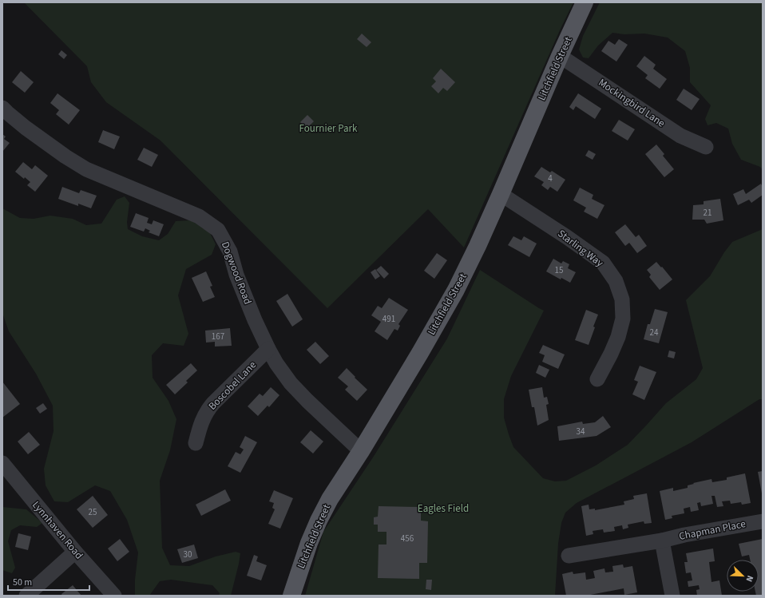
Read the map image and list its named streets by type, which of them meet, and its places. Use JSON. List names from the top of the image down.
{
  "streets": {
    "main road": ["Litchfield Street"],
    "street": [
      "Mockingbird Lane",
      "Starling Way",
      "Dogwood Road",
      "Boscobel Lane",
      "Lynnhaven Road",
      "Chapman Place"
    ]
  },
  "crossings": [
    ["Litchfield Street", "Mockingbird Lane"],
    ["Litchfield Street", "Starling Way"],
    ["Litchfield Street", "Dogwood Road"],
    ["Dogwood Road", "Boscobel Lane"]
  ],
  "parks": ["Fournier Park", "Eagles Field"],
  "house_numbers": [
    "4",
    "21",
    "15",
    "491",
    "24",
    "167",
    "34",
    "25",
    "456",
    "30"
  ],
  "scale_bar": "50 m",
  "north": "bottom right"
}
